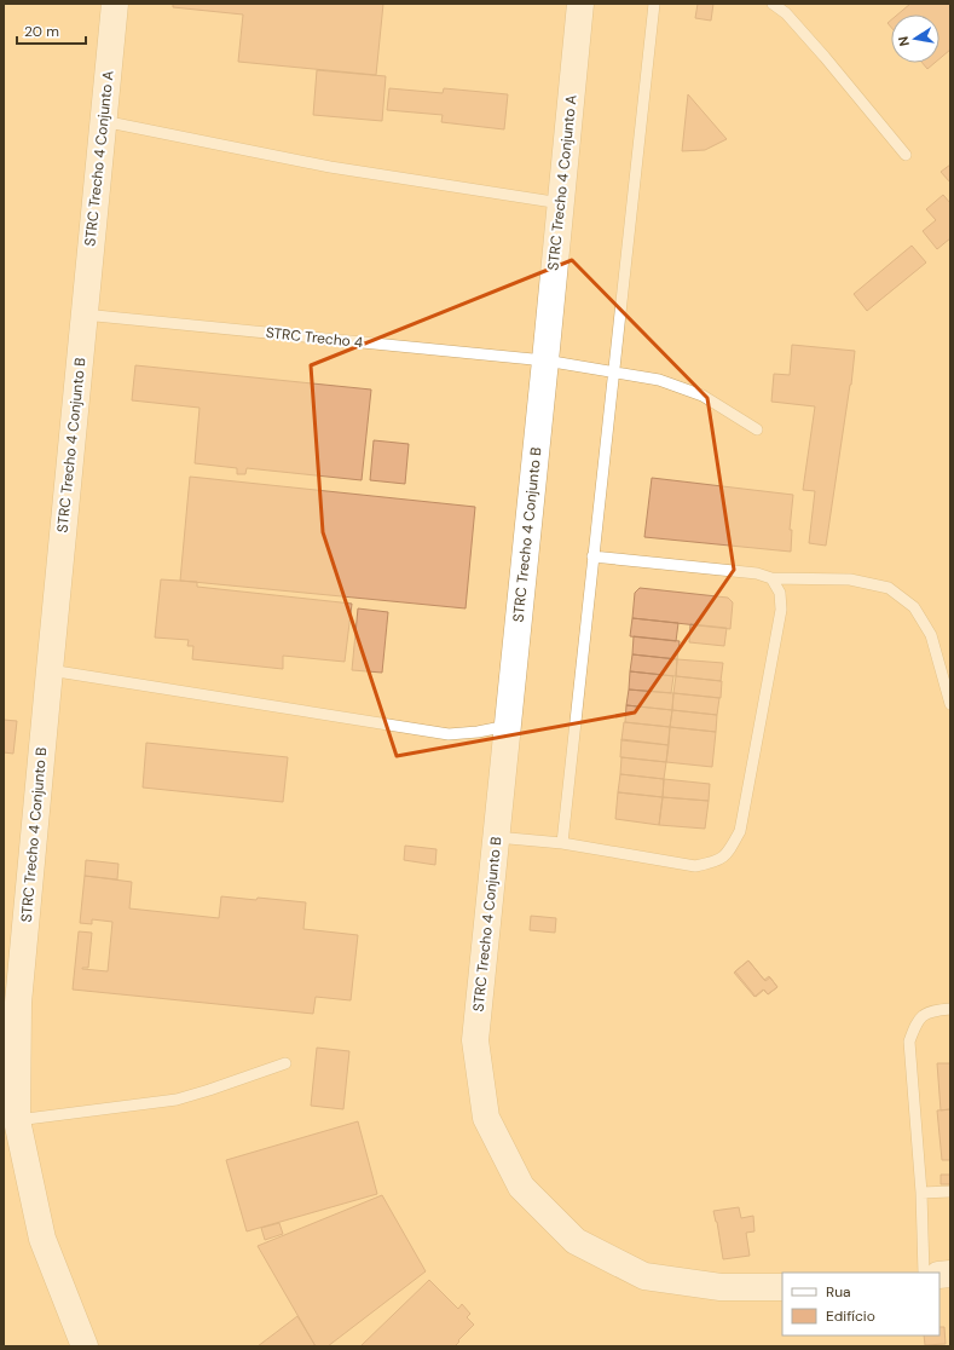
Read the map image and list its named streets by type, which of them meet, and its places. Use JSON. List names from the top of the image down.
{
  "streets": {
    "street": ["STRC Trecho 4 Conjunto A", "STRC Trecho 4 Conjunto B"],
    "lane": ["STRC Trecho 4"]
  },
  "crossings": [
    ["STRC Trecho 4 Conjunto A", "STRC Trecho 4"],
    ["STRC Trecho 4 Conjunto A", "STRC Trecho 4 Conjunto B"],
    ["STRC Trecho 4", "STRC Trecho 4 Conjunto B"]
  ],
  "legend": ["Rua", "Edifício"],
  "scale_bar": "20 m",
  "north": "left"
}
